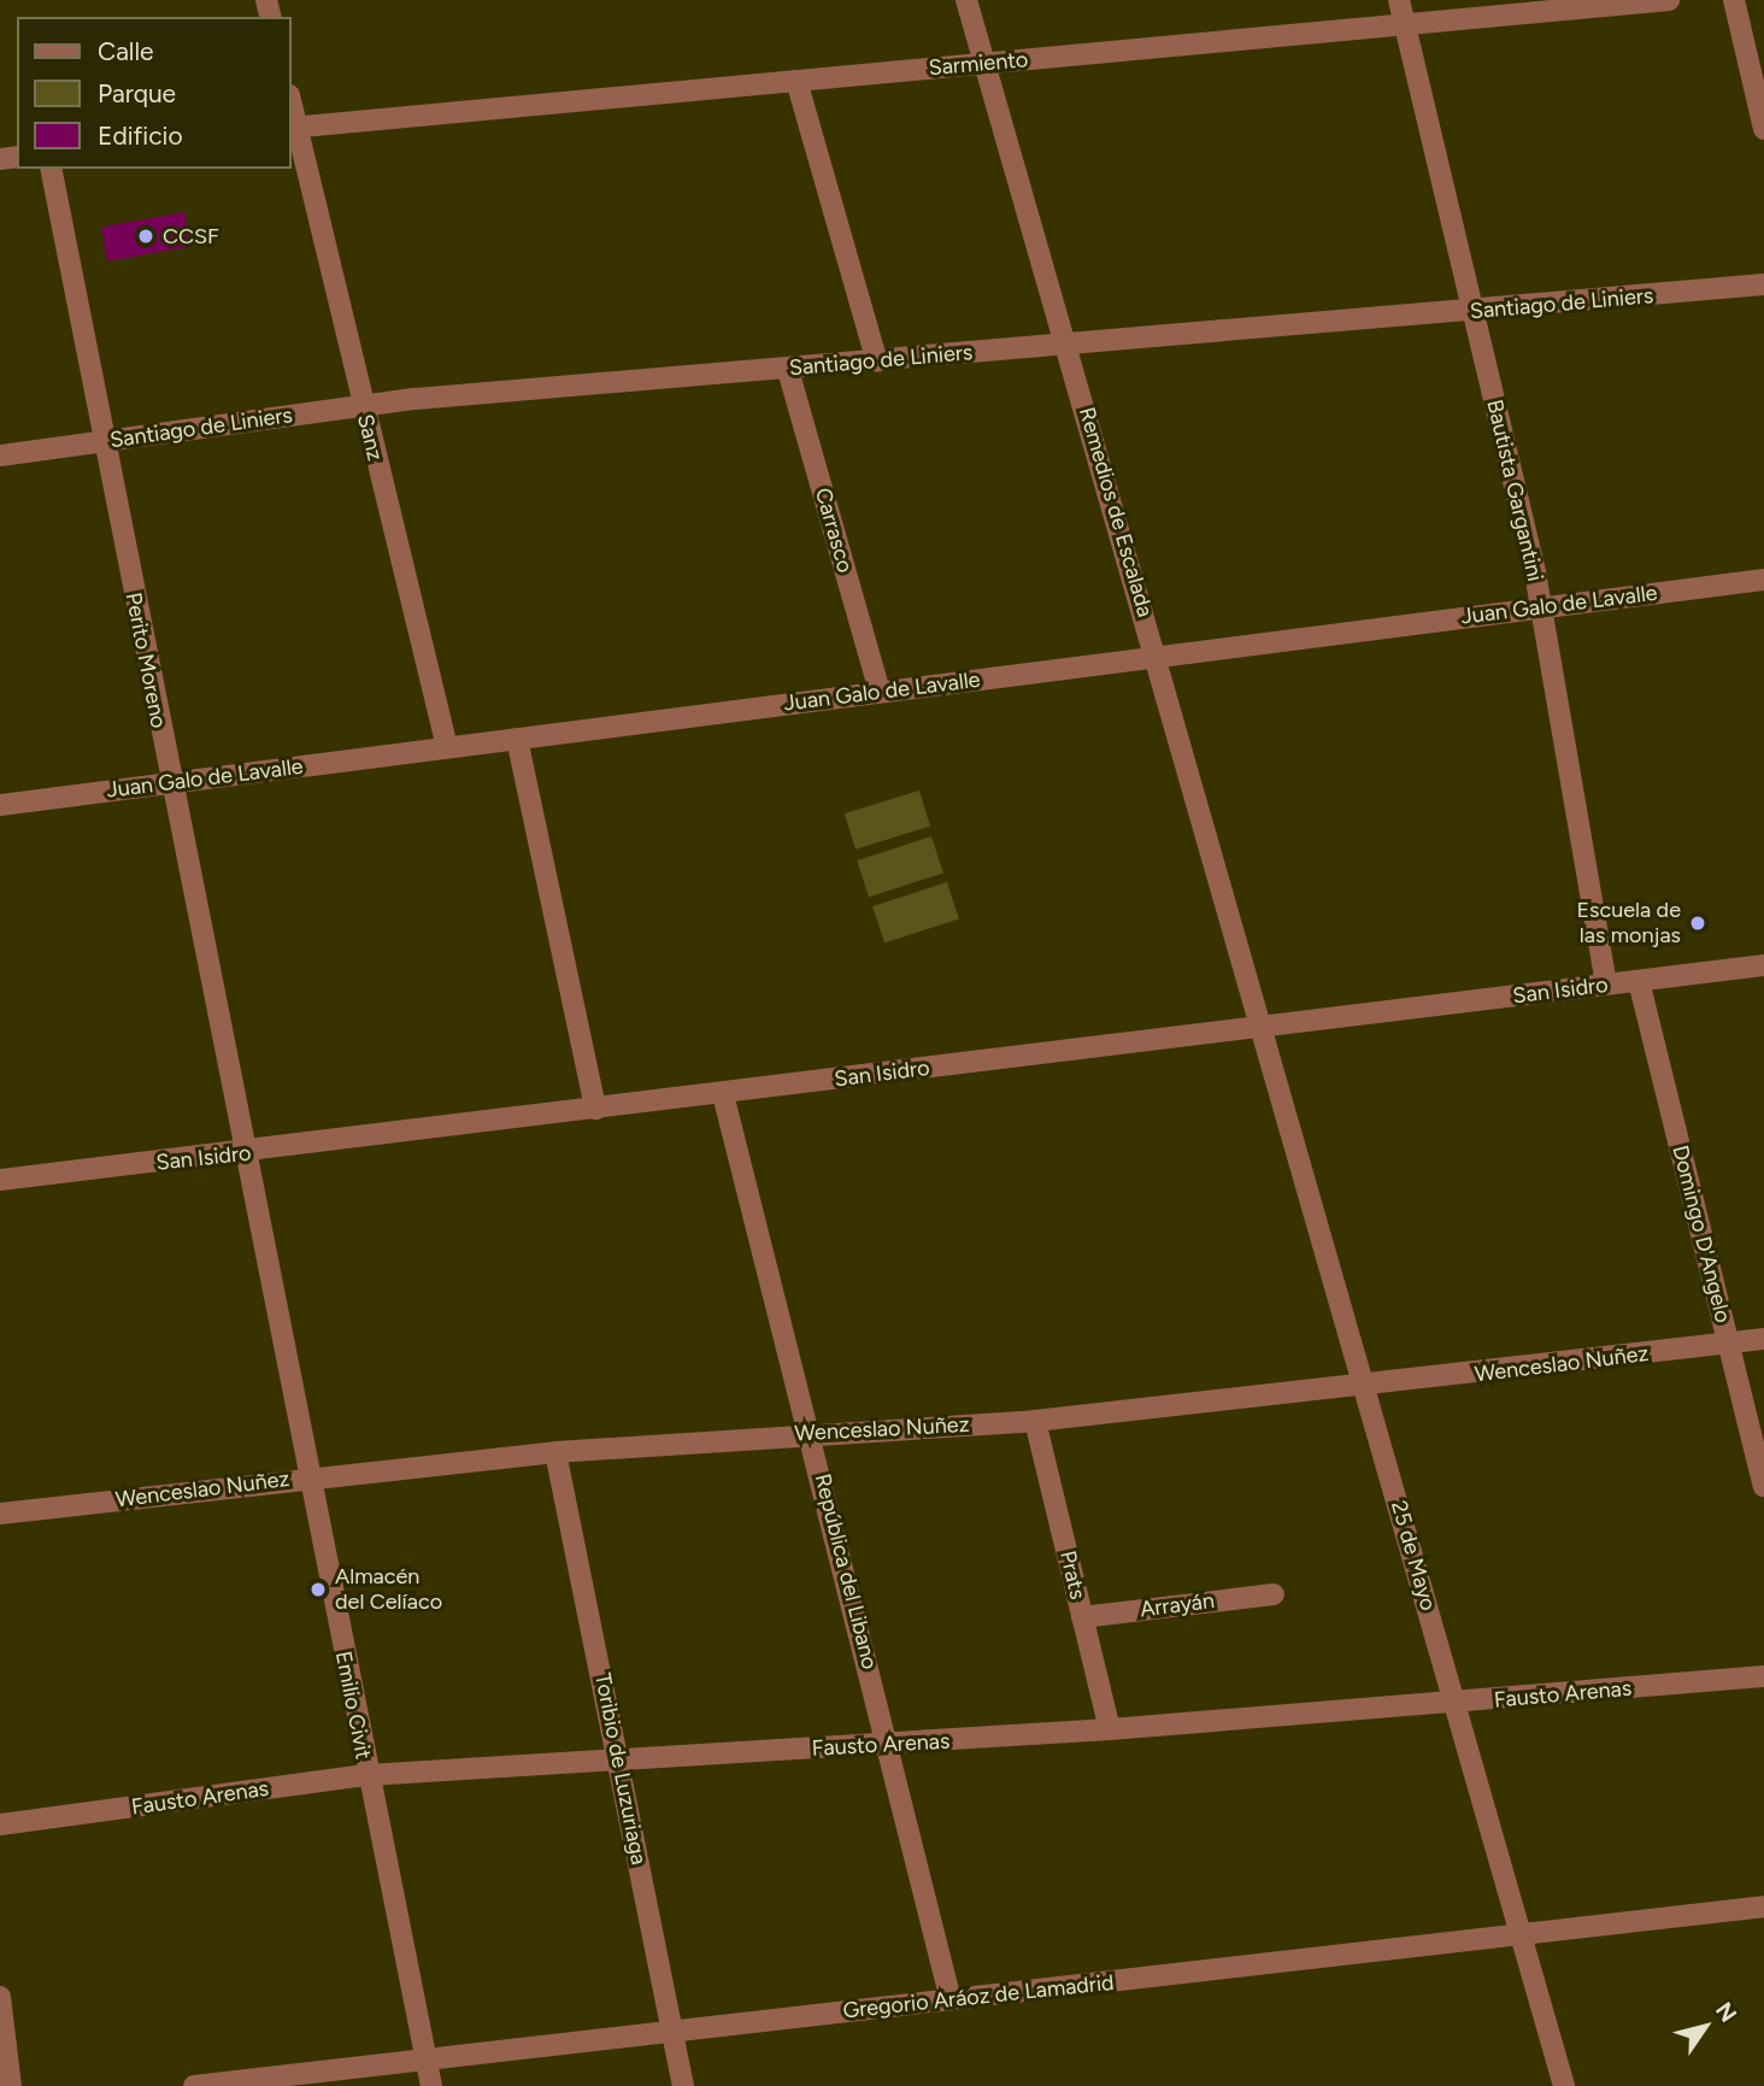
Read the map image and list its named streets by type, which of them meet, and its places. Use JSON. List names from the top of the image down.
{
  "streets": {
    "street": [
      "Sarmiento",
      "Santiago de Liniers",
      "Sanz",
      "Bautista Gargantini",
      "Remedios de Escalada",
      "Carrasco",
      "Juan Galo de Lavalle",
      "Perito Moreno",
      "San Isidro",
      "Domingo D'Angelo",
      "Wenceslao Nuñez",
      "25 de Mayo",
      "República del Libano",
      "Prats",
      "Arrayán",
      "Fausto Arenas",
      "Emilio Civit",
      "Toribio de Luzuriaga",
      "Gregorio Aráoz de Lamadrid"
    ]
  },
  "crossings": [
    ["Sarmiento", "Sanz"],
    ["Sarmiento", "Bautista Gargantini"],
    ["Sarmiento", "Remedios de Escalada"],
    ["Santiago de Liniers", "Sanz"],
    ["Santiago de Liniers", "Bautista Gargantini"],
    ["Santiago de Liniers", "Remedios de Escalada"],
    ["Santiago de Liniers", "Carrasco"],
    ["Santiago de Liniers", "Perito Moreno"],
    ["Sanz", "Juan Galo de Lavalle"],
    ["Bautista Gargantini", "Juan Galo de Lavalle"],
    ["Bautista Gargantini", "San Isidro"],
    ["Remedios de Escalada", "Juan Galo de Lavalle"],
    ["Remedios de Escalada", "San Isidro"],
    ["Remedios de Escalada", "25 de Mayo"],
    ["Carrasco", "Juan Galo de Lavalle"],
    ["Juan Galo de Lavalle", "Perito Moreno"],
    ["Perito Moreno", "San Isidro"],
    ["Perito Moreno", "Emilio Civit"],
    ["San Isidro", "Domingo D'Angelo"],
    ["San Isidro", "25 de Mayo"],
    ["San Isidro", "República del Libano"],
    ["San Isidro", "Emilio Civit"],
    ["Domingo D'Angelo", "Wenceslao Nuñez"],
    ["Wenceslao Nuñez", "25 de Mayo"],
    ["Wenceslao Nuñez", "República del Libano"],
    ["Wenceslao Nuñez", "Prats"],
    ["Wenceslao Nuñez", "Emilio Civit"],
    ["Wenceslao Nuñez", "Toribio de Luzuriaga"],
    ["25 de Mayo", "Fausto Arenas"],
    ["25 de Mayo", "Gregorio Aráoz de Lamadrid"],
    ["República del Libano", "Fausto Arenas"],
    ["República del Libano", "Gregorio Aráoz de Lamadrid"],
    ["Prats", "Arrayán"],
    ["Prats", "Fausto Arenas"],
    ["Fausto Arenas", "Emilio Civit"],
    ["Fausto Arenas", "Toribio de Luzuriaga"],
    ["Emilio Civit", "Gregorio Aráoz de Lamadrid"],
    ["Toribio de Luzuriaga", "Gregorio Aráoz de Lamadrid"]
  ],
  "places": ["CCSF", "Escuela de las monjas", "Almacén del Celíaco"],
  "legend": ["Calle", "Parque", "Edificio"],
  "north": "top right"
}
